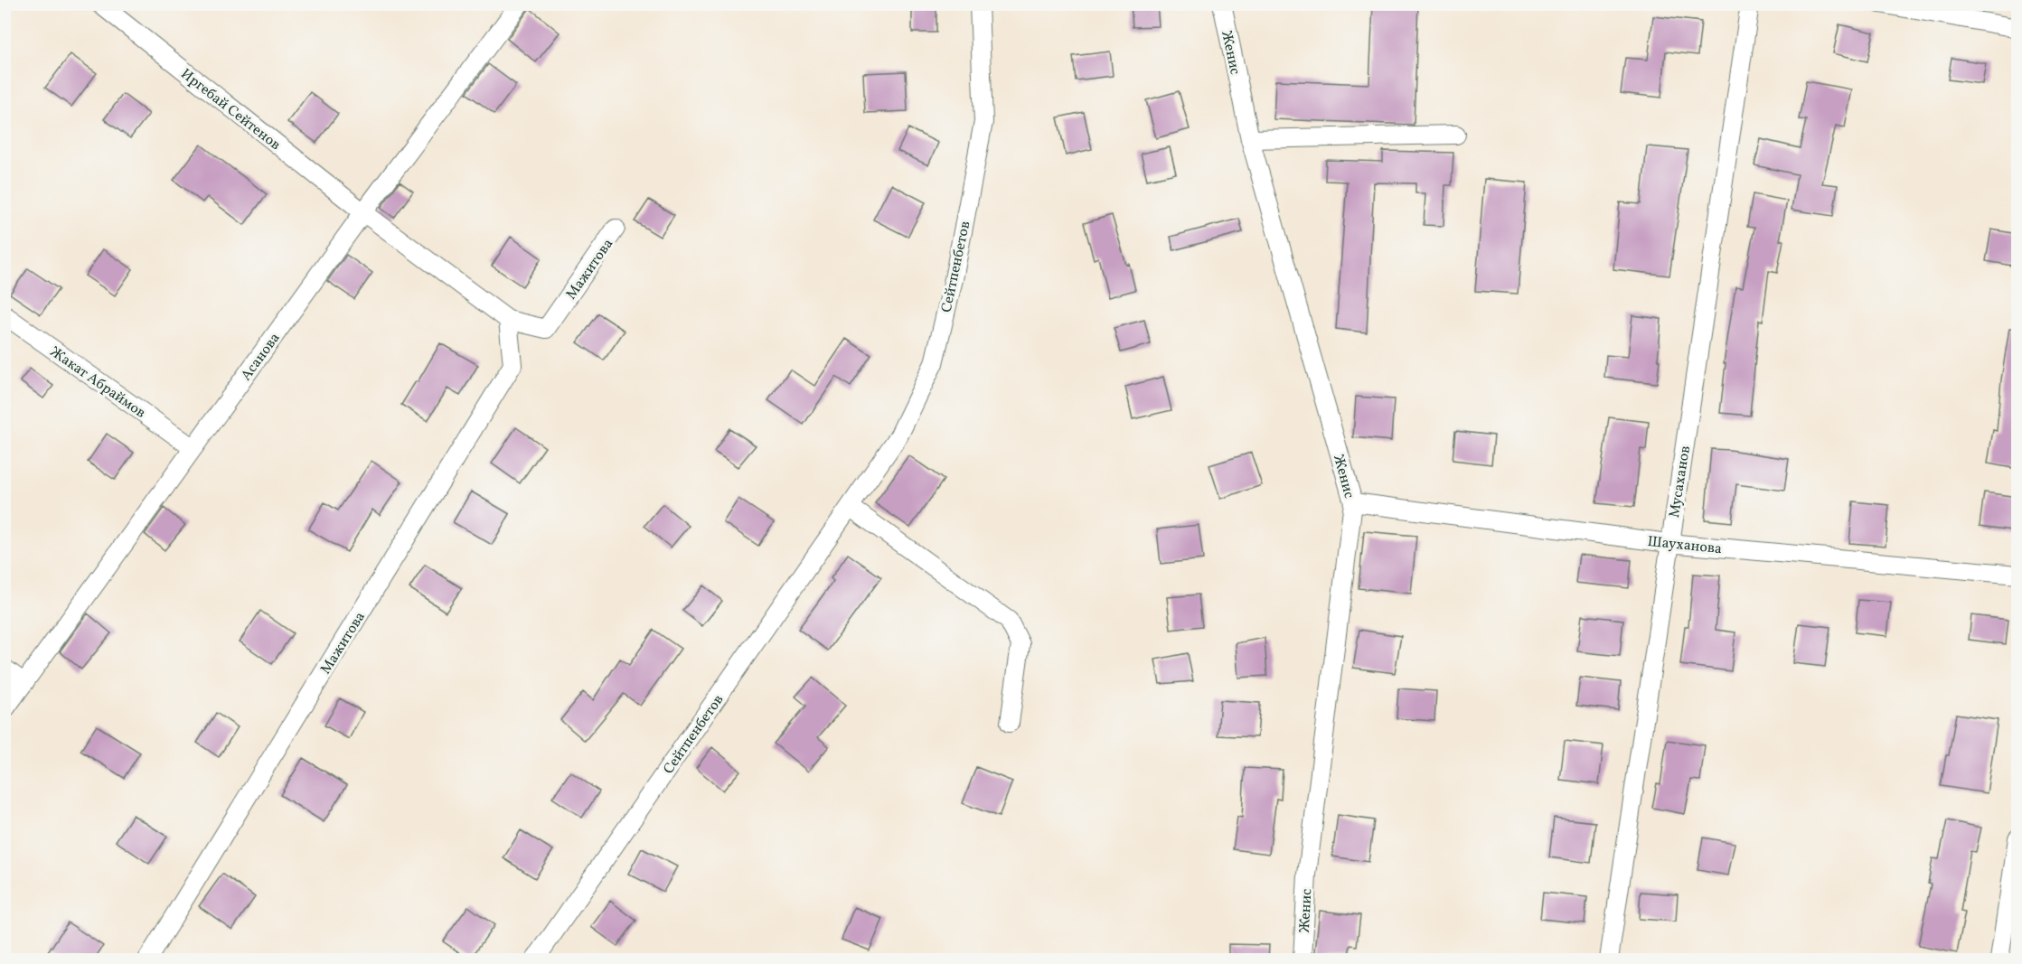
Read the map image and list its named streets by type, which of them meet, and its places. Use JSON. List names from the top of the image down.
{
  "streets": {
    "street": [
      "Женис",
      "Иргебай Сейтенов",
      "Сейтпенбетов",
      "Мажитова",
      "Асанова",
      "Жакат Абраймов",
      "Мусаханов",
      "Шауханова"
    ]
  },
  "crossings": [
    ["Женис", "Шауханова"],
    ["Иргебай Сейтенов", "Мажитова"],
    ["Иргебай Сейтенов", "Асанова"],
    ["Мажитова", "Асанова"],
    ["Асанова", "Жакат Абраймов"],
    ["Мусаханов", "Шауханова"]
  ]
}
